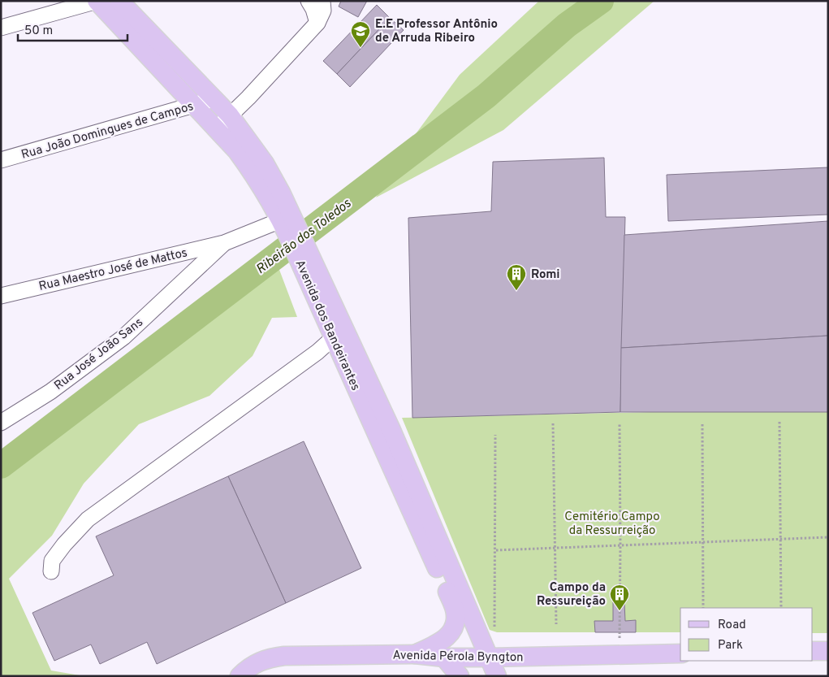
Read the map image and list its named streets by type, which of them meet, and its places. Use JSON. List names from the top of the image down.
{
  "streets": {
    "main road": ["Avenida dos Bandeirantes", "Avenida Pérola Byngton"],
    "street": ["Rua João Domingues de Campos", "Rua Maestro José de Mattos", "Rua José João Sans"]
  },
  "crossings": [
    ["Rua João Domingues de Campos", "Avenida dos Bandeirantes"],
    ["Rua Maestro José de Mattos", "Rua José João Sans"],
    ["Avenida dos Bandeirantes", "Avenida Pérola Byngton"]
  ],
  "water": ["Ribeirão dos Toledos"],
  "parks": ["Cemitério Campo da Ressurreição"],
  "places": {
    "school or university": ["E.E Professor Antônio de Arruda Ribeiro"],
    "building": ["Romi", "Campo da Ressureição"]
  },
  "legend": ["Road", "Park"],
  "scale_bar": "50 m"
}
